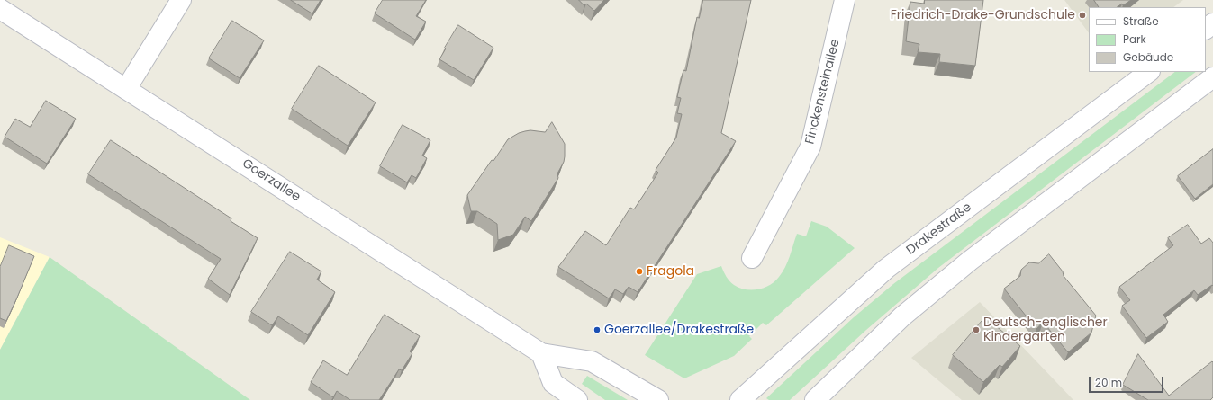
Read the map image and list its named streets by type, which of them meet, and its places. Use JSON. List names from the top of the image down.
{
  "streets": {
    "main road": ["Finckensteinallee", "Goerzallee", "Drakestraße"]
  },
  "places": [
    "Friedrich-Drake-Grundschule",
    "Fragola",
    "Goerzallee/Drakestraße",
    "Deutsch-englischer Kindergarten"
  ],
  "legend": ["Straße", "Park", "Gebäude"],
  "scale_bar": "20 m"
}
